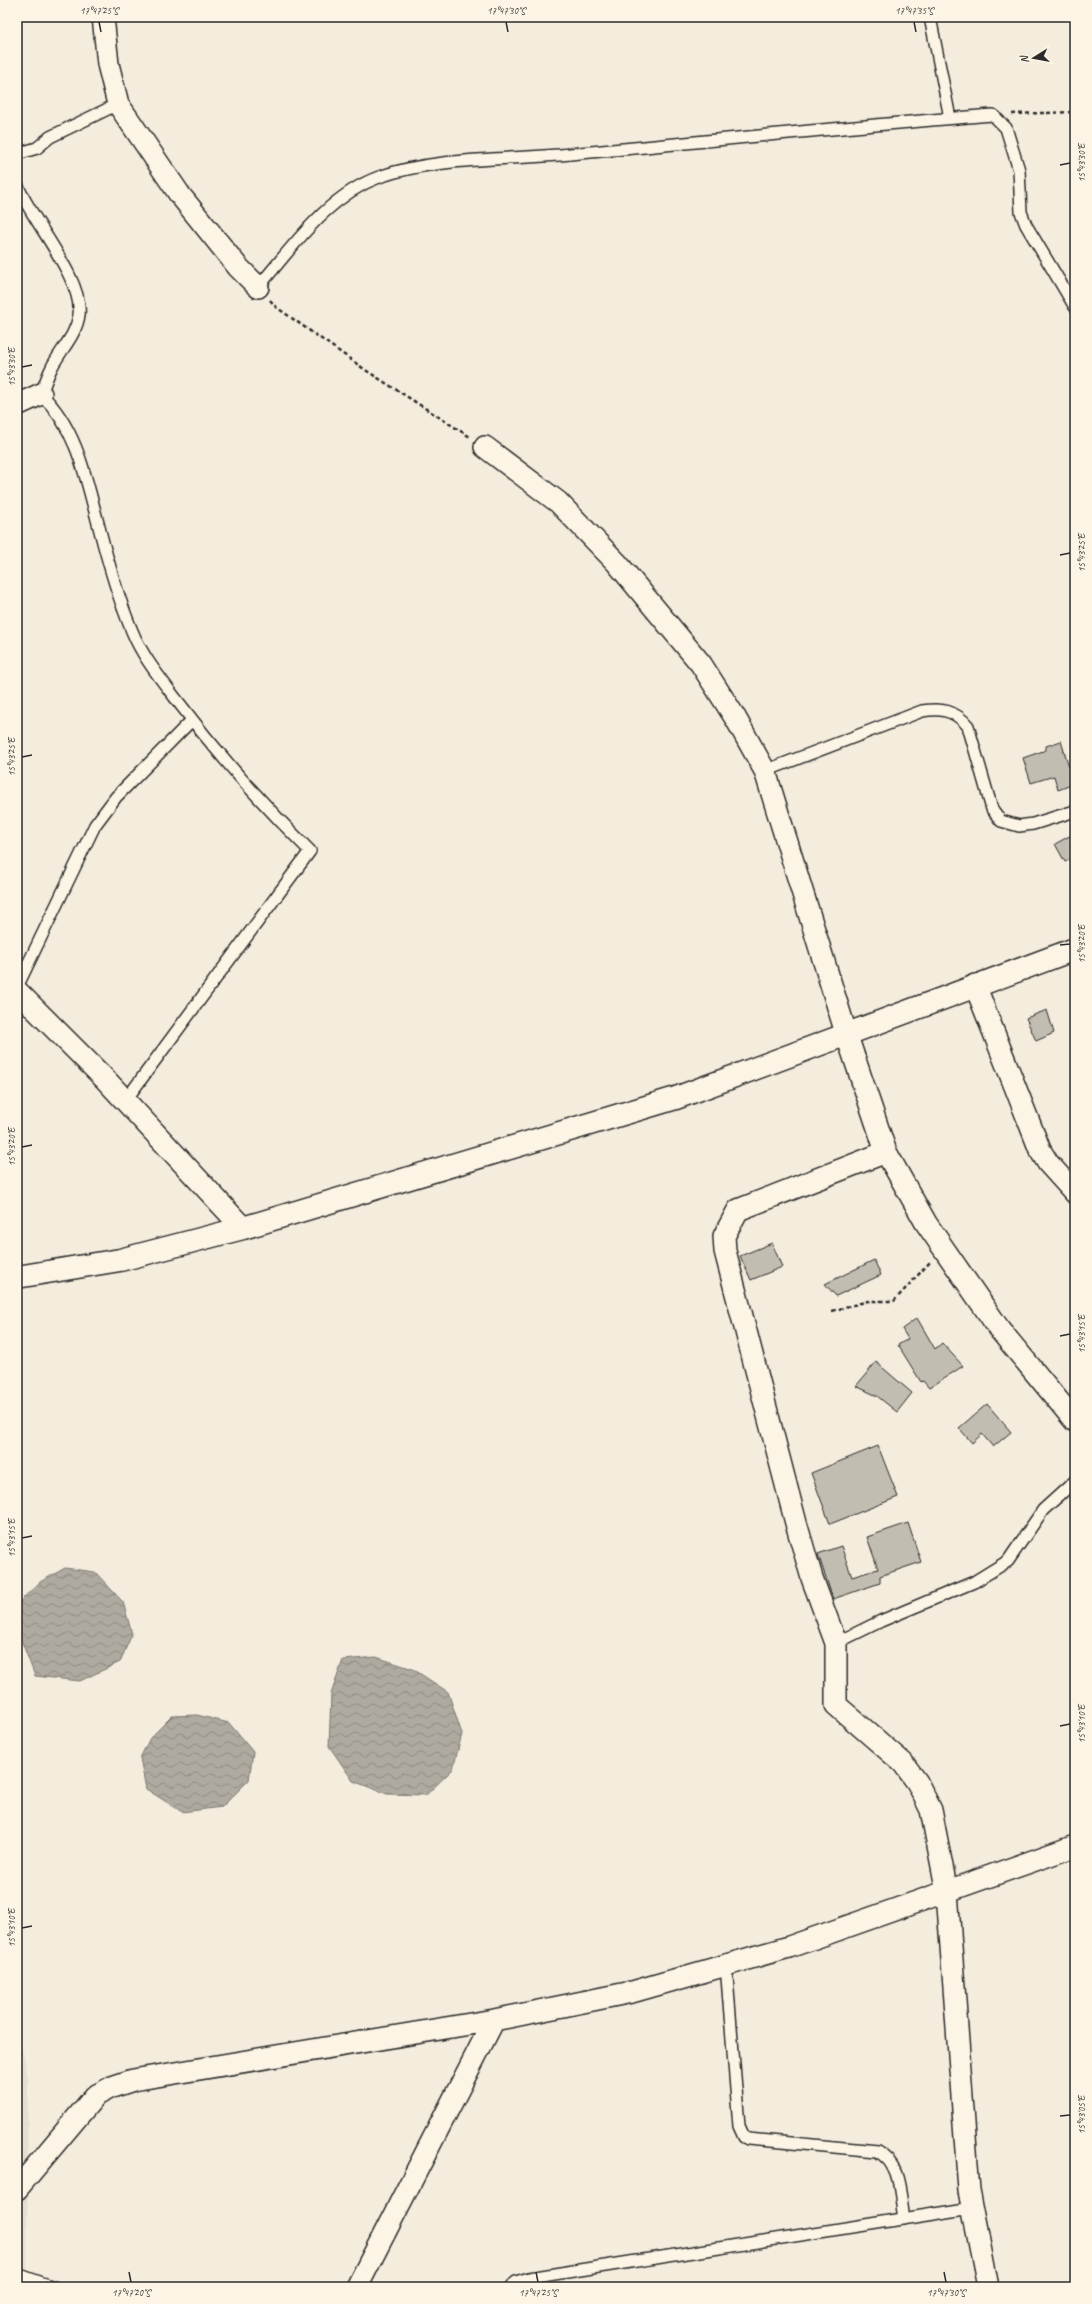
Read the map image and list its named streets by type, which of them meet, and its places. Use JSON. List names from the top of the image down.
{
  "north": "left",
  "coordinates": [
    "17°47'25\"S",
    "17°47'30\"S",
    "17°47'35\"S",
    "15°43'30\"E",
    "15°43'25\"E",
    "15°43'20\"E",
    "15°43'15\"E",
    "15°43'10\"E",
    "15°43'05\"E",
    "17°47'20\"S"
  ]
}
